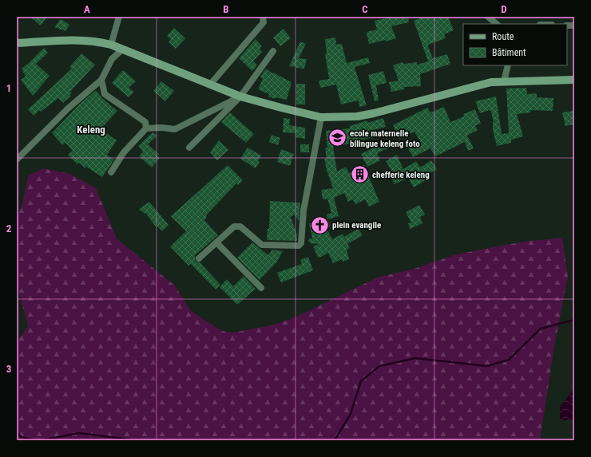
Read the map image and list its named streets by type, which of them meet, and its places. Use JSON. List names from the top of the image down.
{
  "districts": ["Keleng"],
  "places": {
    "school or university": ["ecole maternelle bilingue keleng foto"],
    "building": ["chefferie keleng"],
    "church": ["plein evangile"]
  },
  "legend": ["Route", "Bâtiment"],
  "grid": {
    "columns": [
      "A",
      "B",
      "C",
      "D"
    ],
    "rows": ["1", "2", "3"]
  }
}
